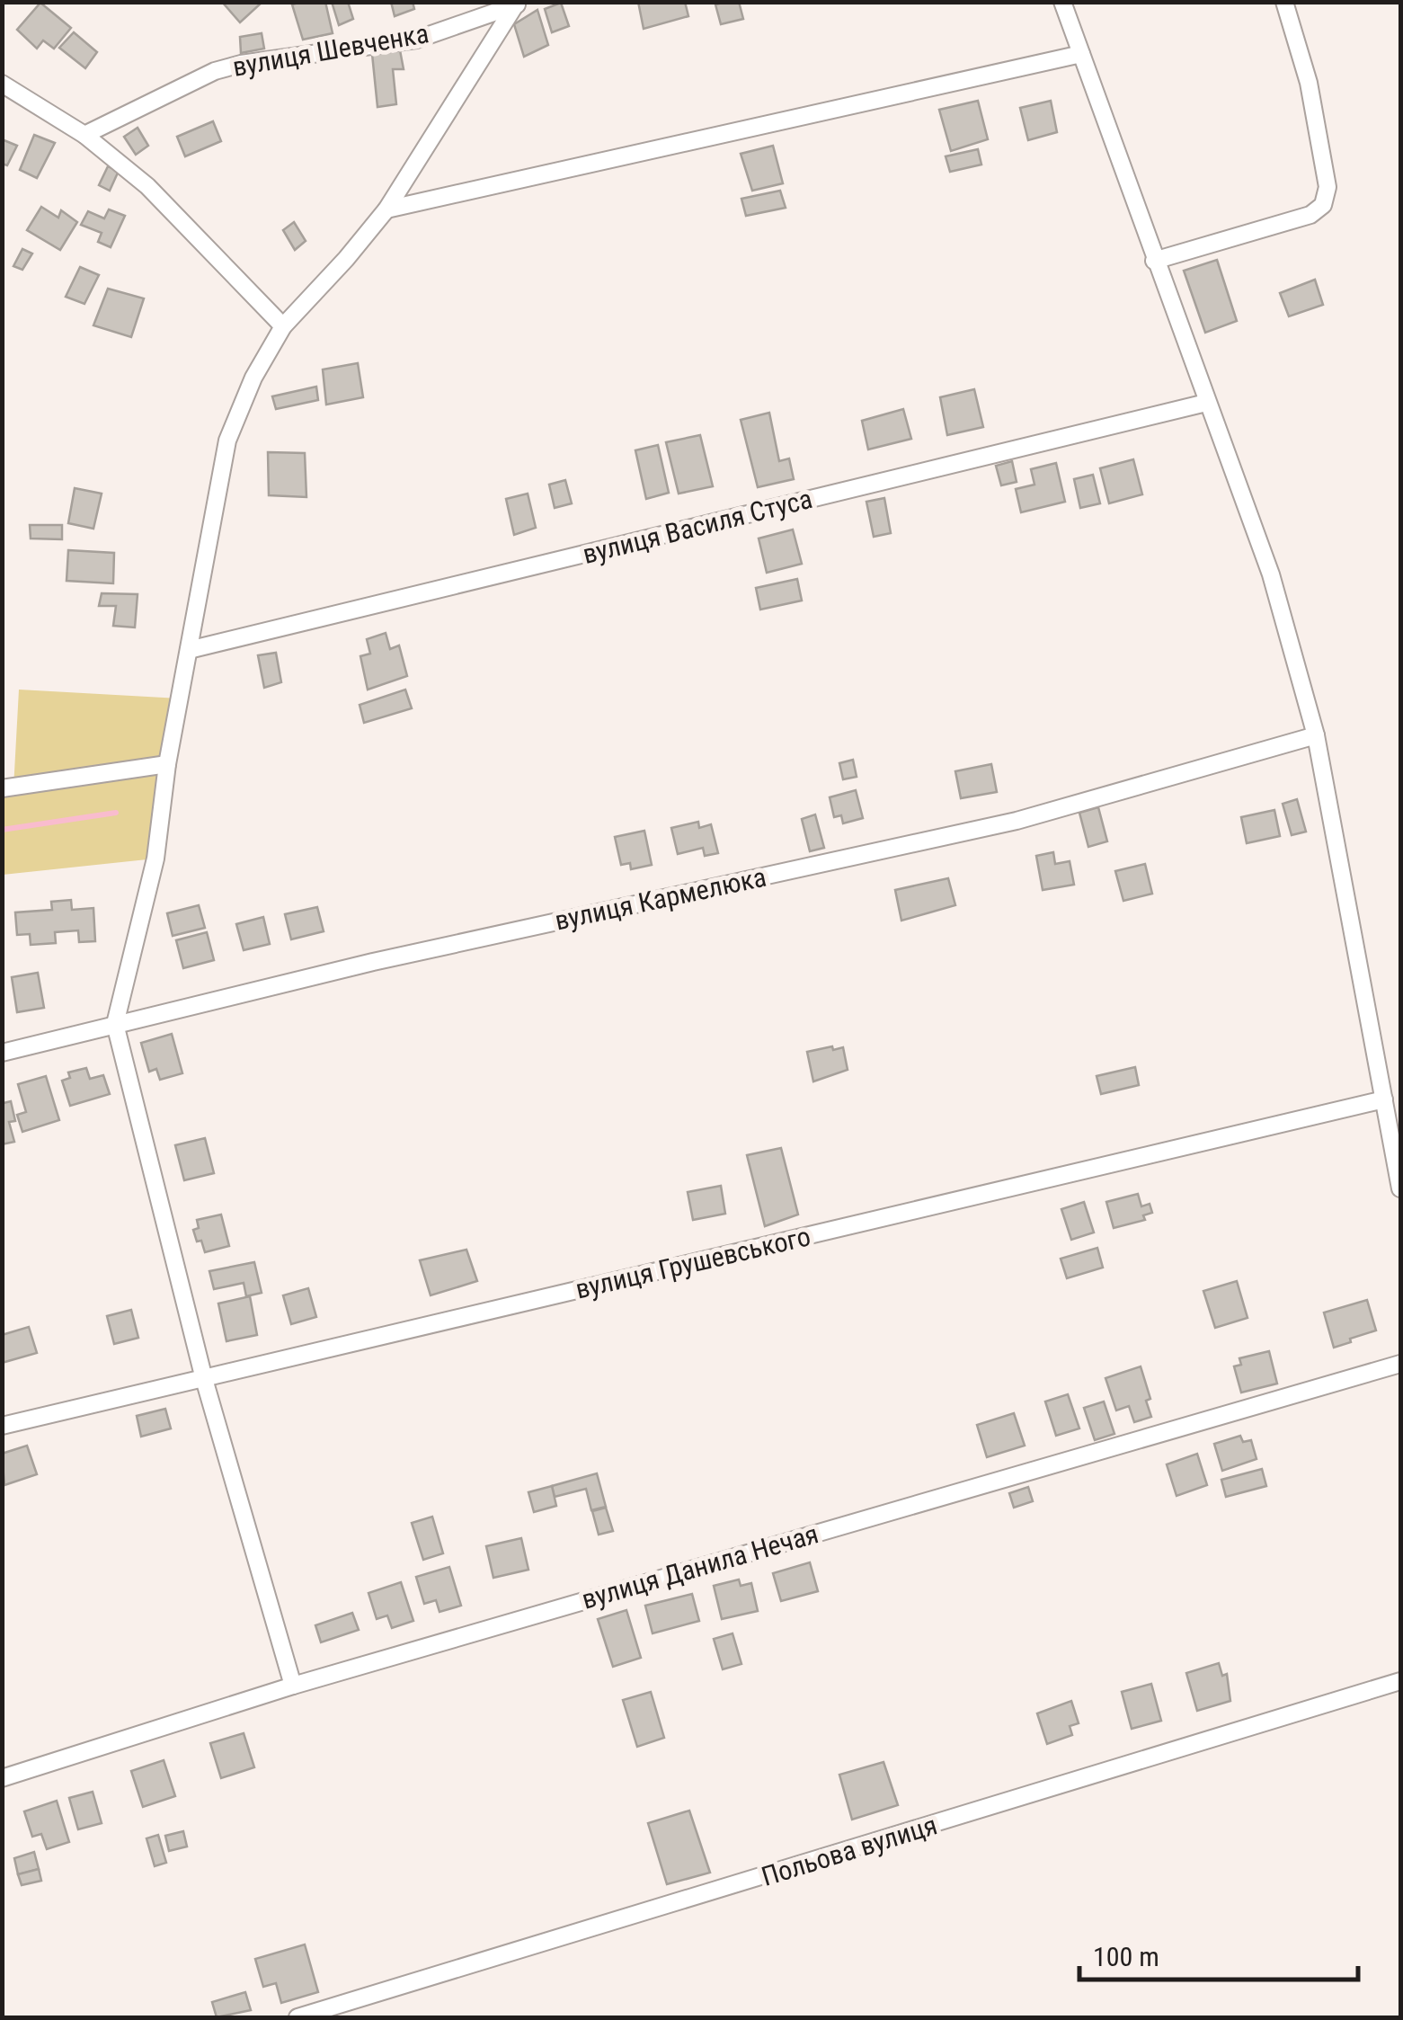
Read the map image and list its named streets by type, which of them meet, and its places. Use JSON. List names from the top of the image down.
{
  "streets": {
    "street": [
      "вулиця Шевченка",
      "вулиця Василя Стуса",
      "вулиця Кармелюка",
      "вулиця Грушевського",
      "вулиця Данила Нечая",
      "Польова вулиця"
    ]
  },
  "scale_bar": "100 m"
}
